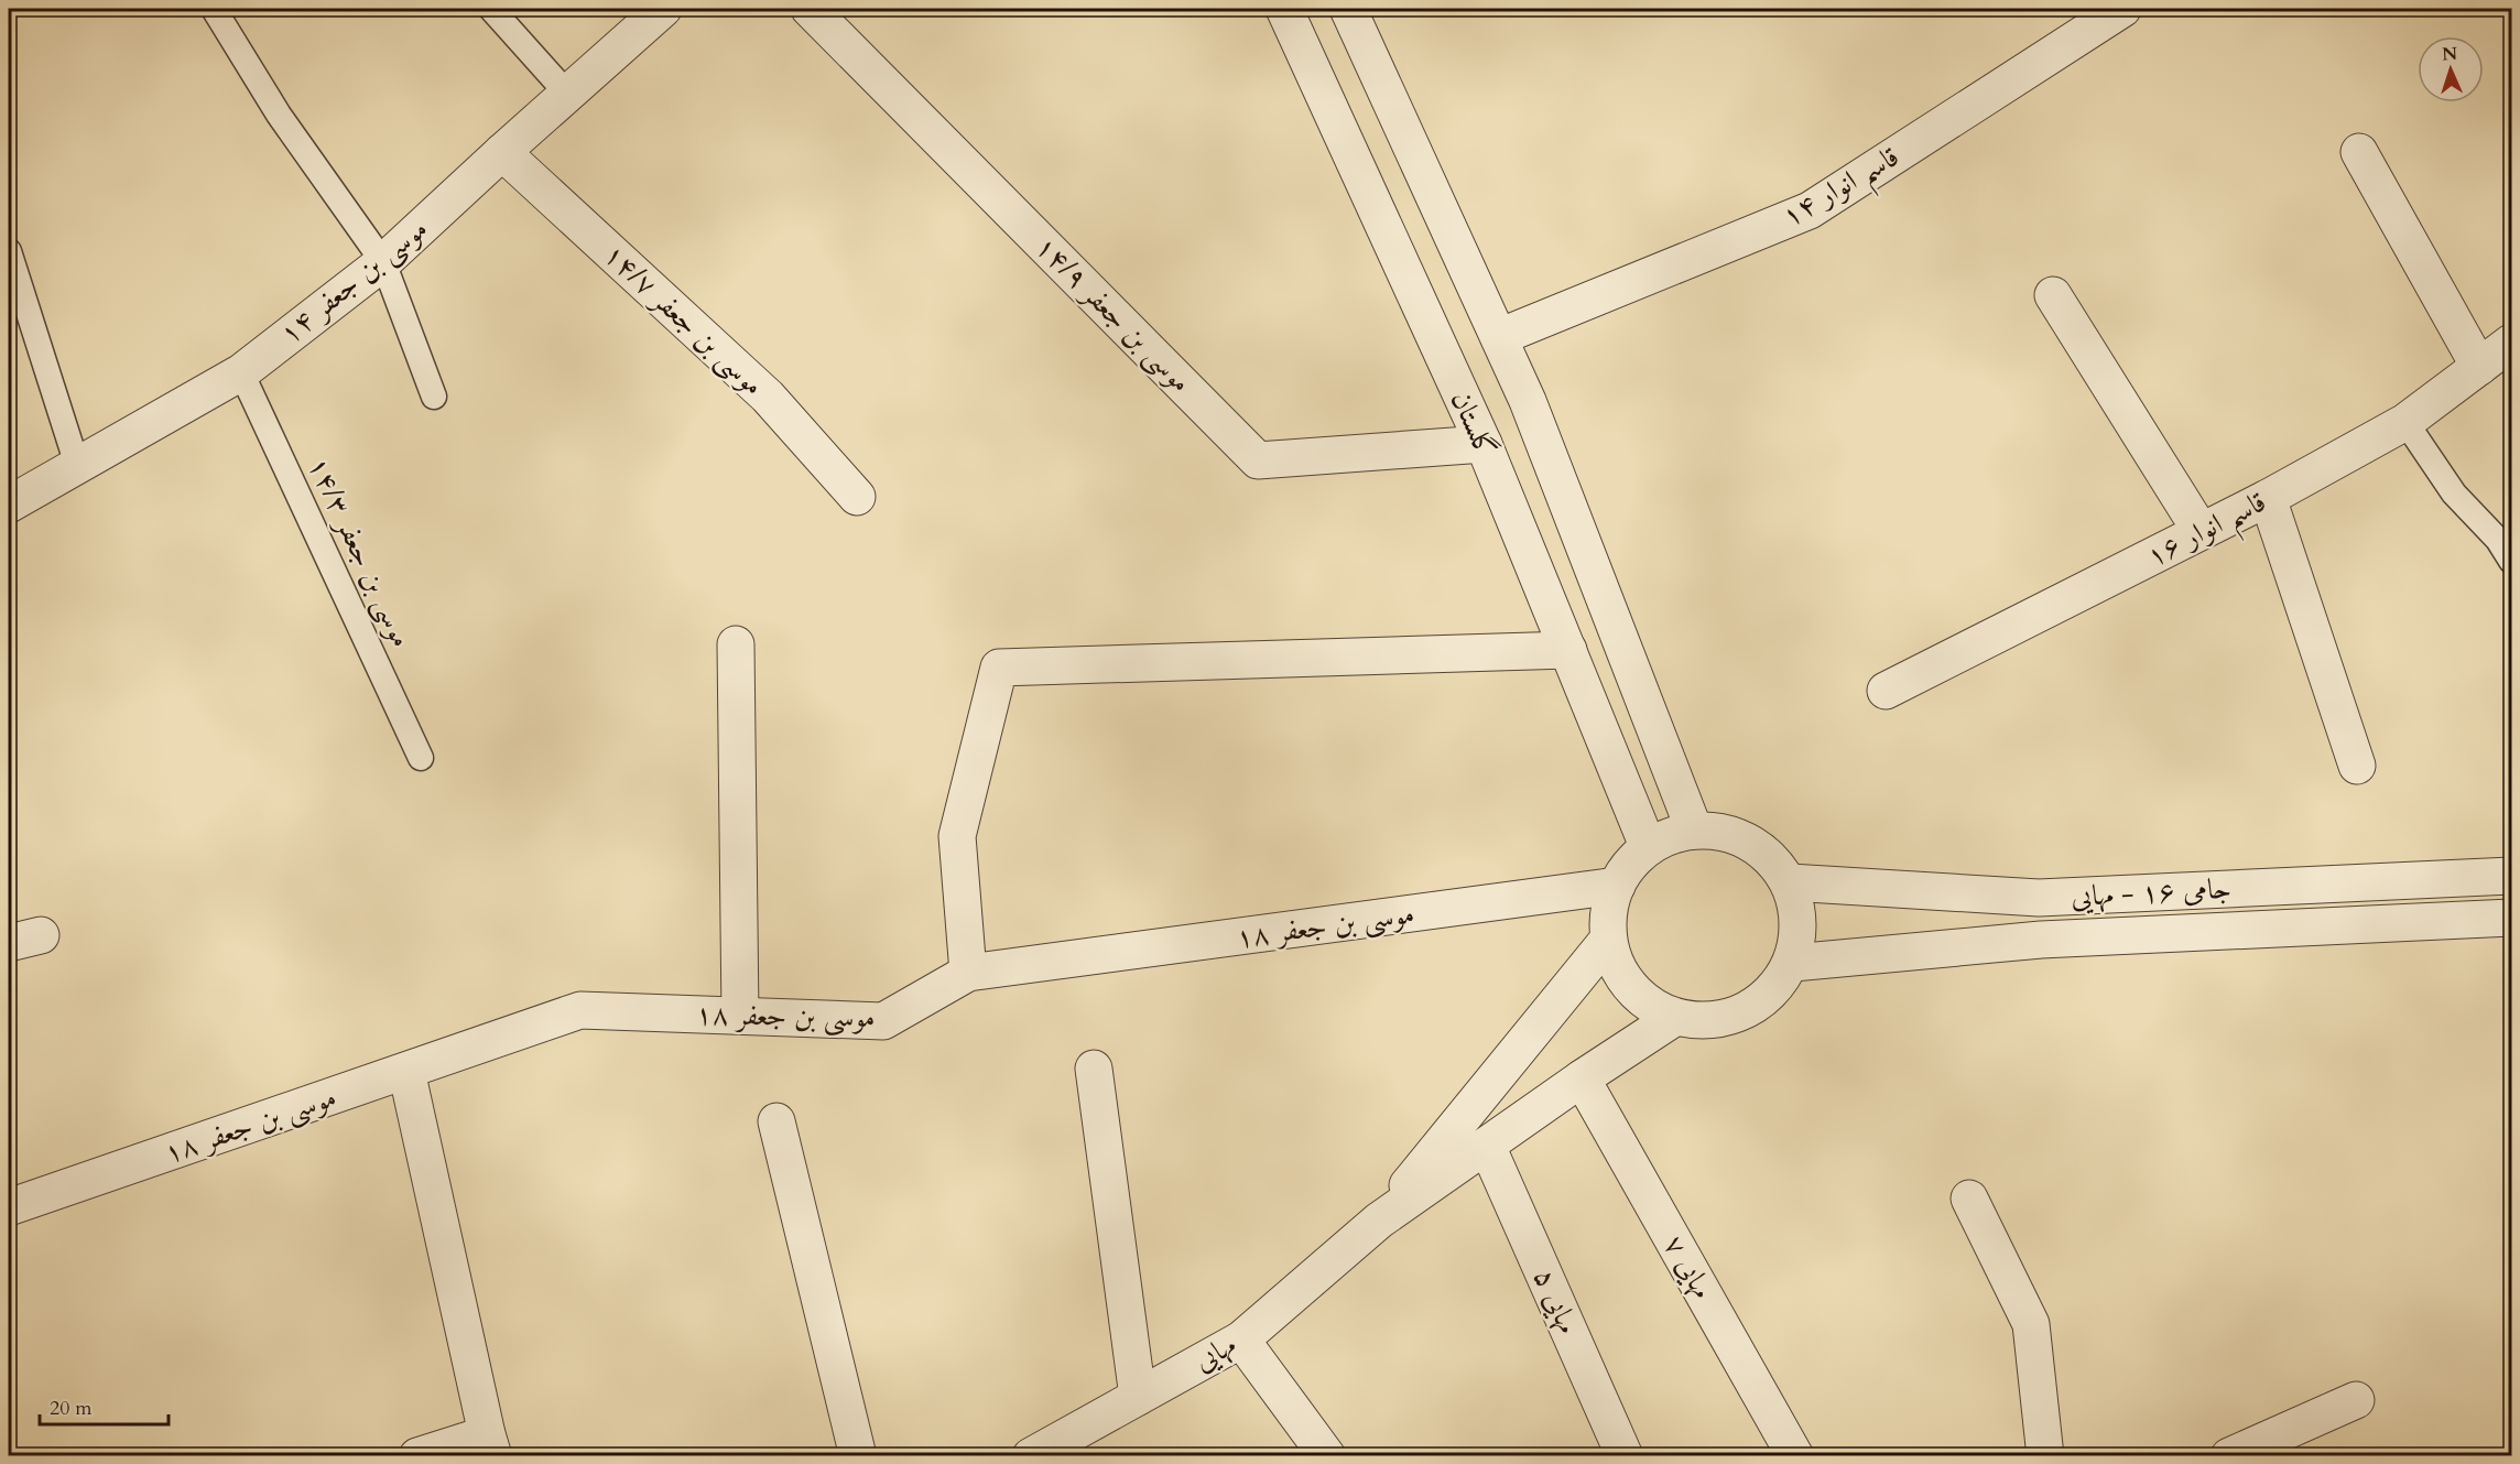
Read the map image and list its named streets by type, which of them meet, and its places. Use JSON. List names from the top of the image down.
{
  "streets": {
    "street": [
      "قاسم انوار ۱۴",
      "موسی بن جعفر ۱۴",
      "موسی بن جعفر ۱۴/۹",
      "موسی بن جعفر ۱۴/۷",
      "گلستان",
      "قاسم انوار ۱۶",
      "جامی ۱۶ - مهایی",
      "موسی بن جعفر ۱۸",
      "مهایی ۷",
      "مهایی ۵",
      "مهایی"
    ],
    "lane": ["موسی بن جعفر ۱۴/۳"]
  },
  "crossings": [
    ["قاسم انوار ۱۴", "گلستان"],
    ["موسی بن جعفر ۱۴", "موسی بن جعفر ۱۴/۷"],
    ["موسی بن جعفر ۱۴", "موسی بن جعفر ۱۴/۳"],
    ["موسی بن جعفر ۱۴/۹", "گلستان"],
    ["گلستان", "جامی ۱۶ - مهایی"],
    ["گلستان", "موسی بن جعفر ۱۸"],
    ["جامی ۱۶ - مهایی", "موسی بن جعفر ۱۸"]
  ],
  "scale_bar": "20 m",
  "north": "top"
}
